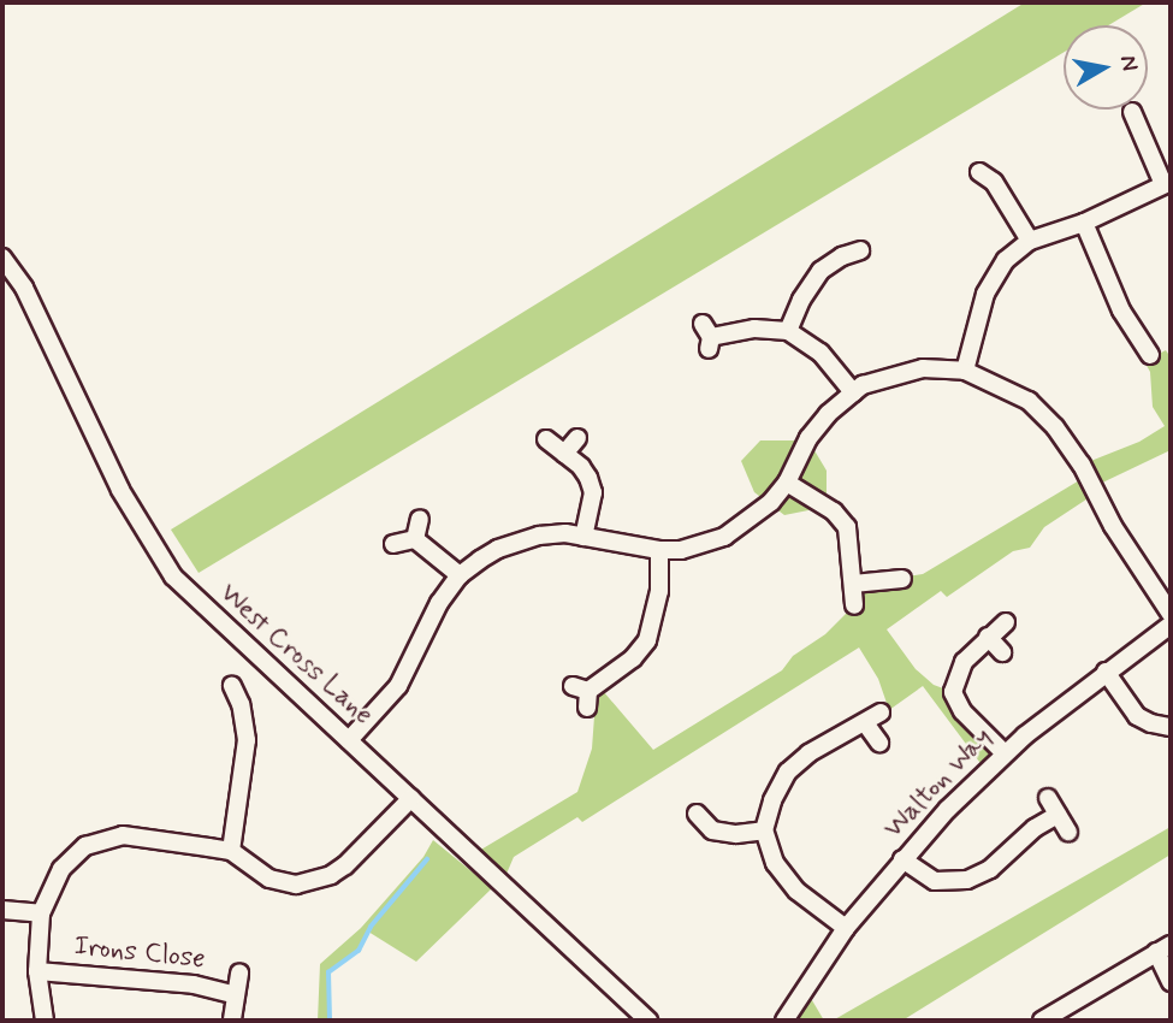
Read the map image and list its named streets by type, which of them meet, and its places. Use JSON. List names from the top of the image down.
{
  "streets": {
    "street": ["West Cross Lane", "Walton Way", "Irons Close"]
  },
  "north": "right"
}
